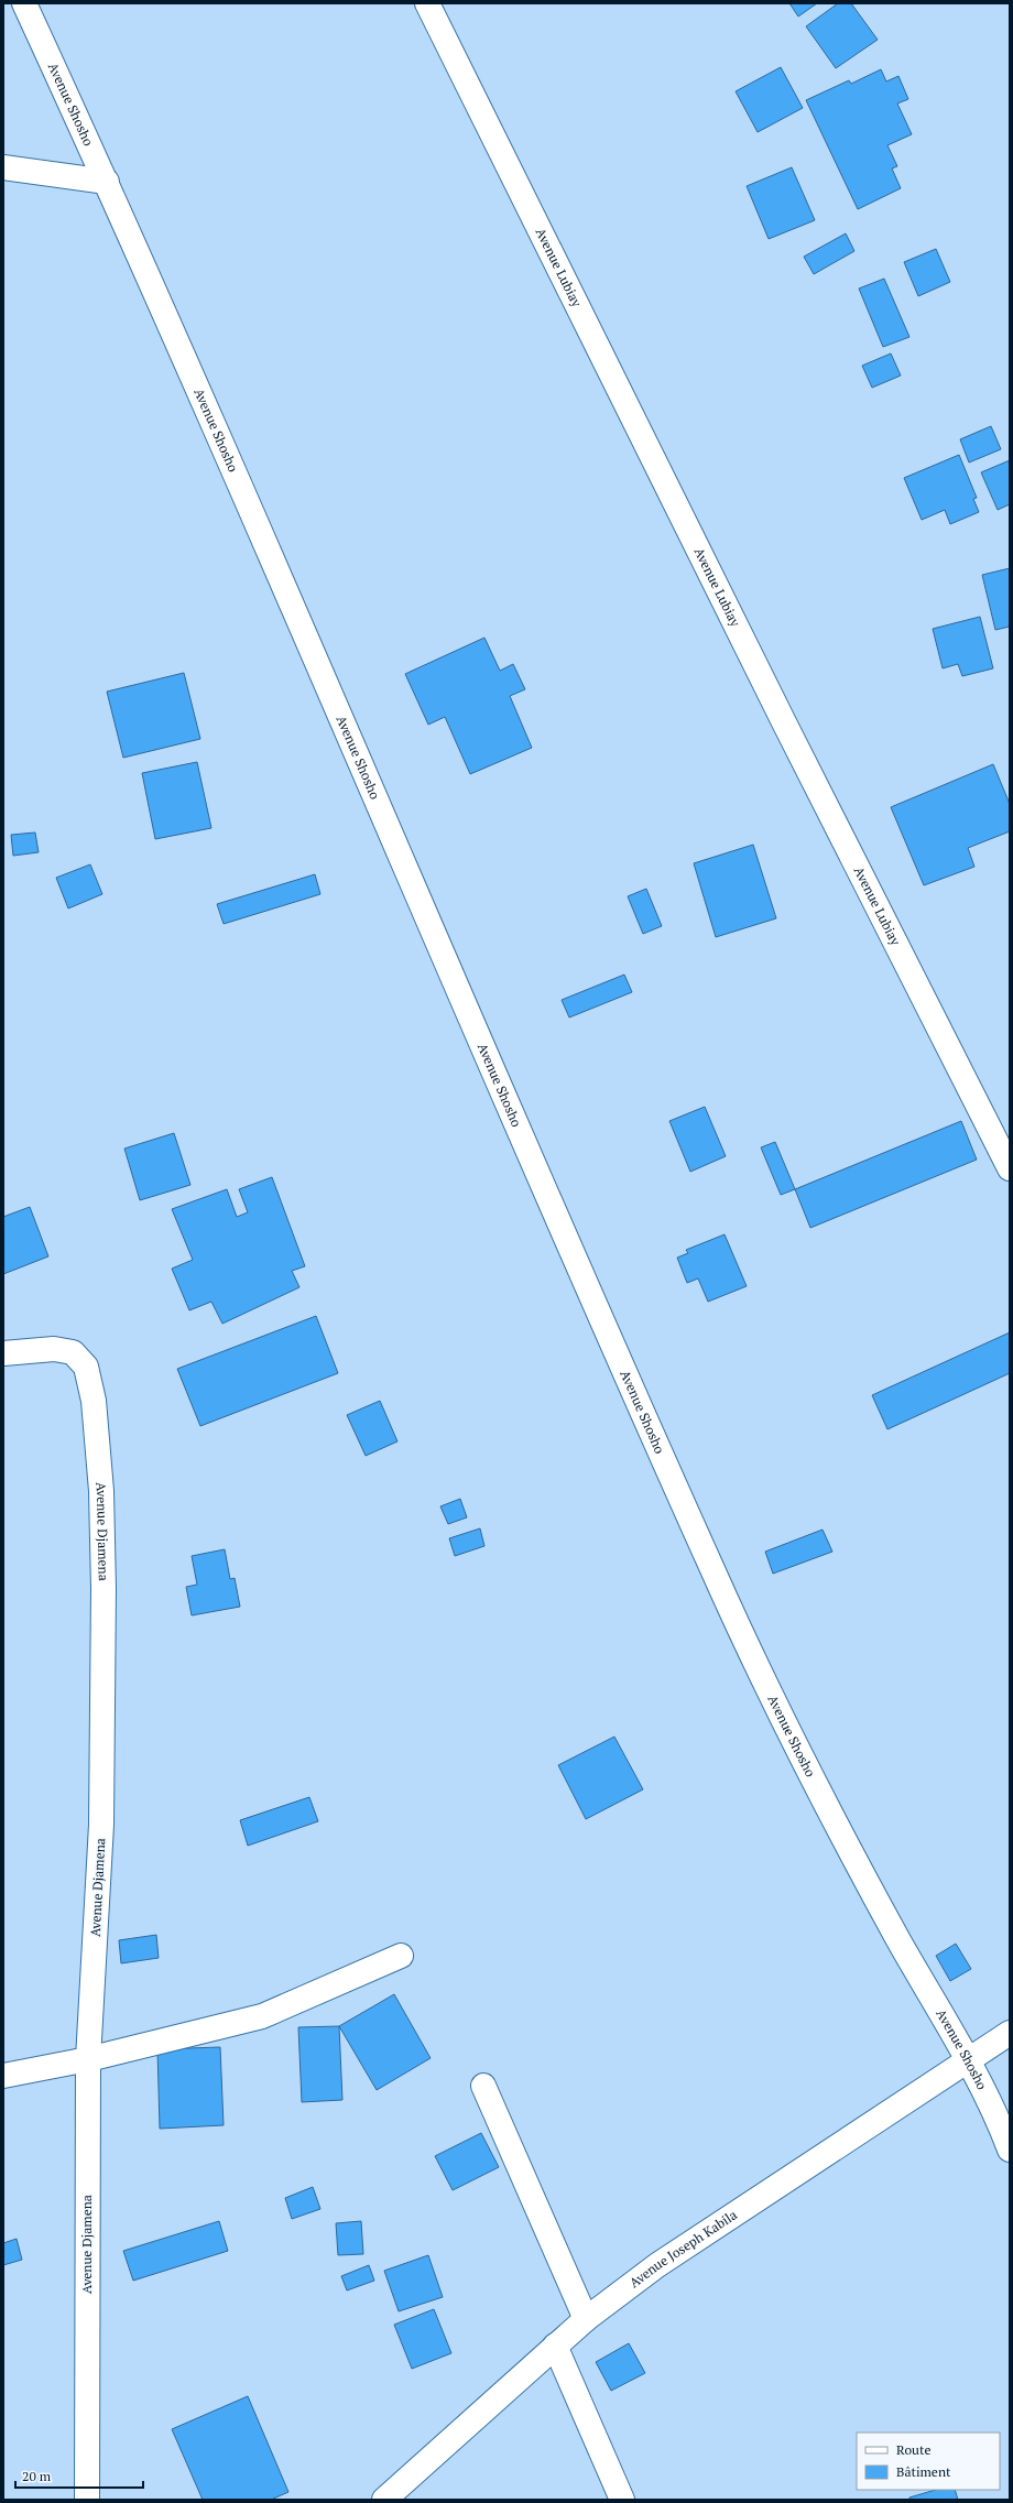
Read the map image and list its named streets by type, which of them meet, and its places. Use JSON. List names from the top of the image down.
{
  "streets": {
    "street": [
      "Avenue Shosho",
      "Avenue Lubiay",
      "Avenue Djamena",
      "Avenue Joseph Kabila"
    ]
  },
  "crossings": [
    ["Avenue Shosho", "Avenue Joseph Kabila"]
  ],
  "legend": ["Route", "Bâtiment"],
  "scale_bar": "20 m"
}
